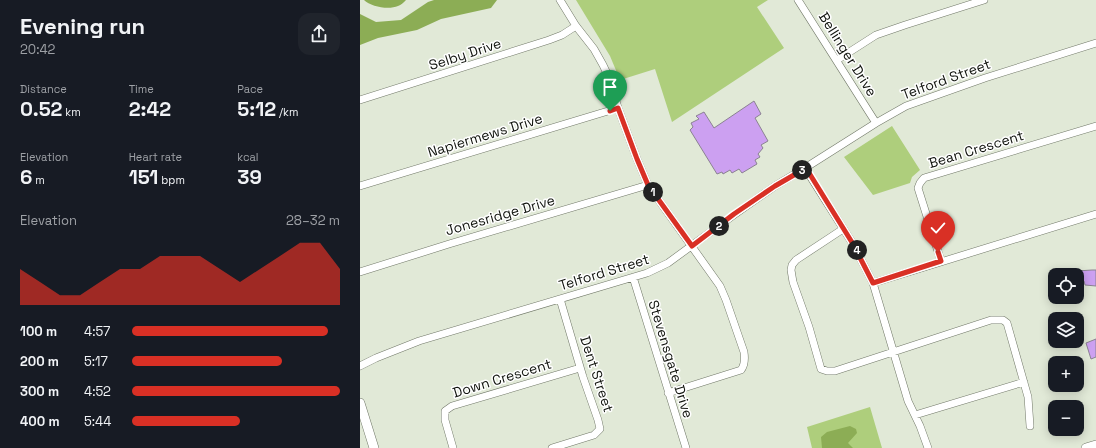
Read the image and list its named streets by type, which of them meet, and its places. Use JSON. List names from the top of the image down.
{
  "streets": {
    "street": [
      "Selby Drive",
      "Bellinger Drive",
      "Telford Street",
      "Napiermews Drive",
      "Bean Crescent",
      "Jonesridge Drive",
      "Stevensgate Drive",
      "Dent Street",
      "Down Crescent"
    ]
  },
  "crossings": [
    ["Bellinger Drive", "Telford Street"],
    ["Telford Street", "Stevensgate Drive"],
    ["Telford Street", "Dent Street"],
    ["Dent Street", "Down Crescent"]
  ],
  "page": {
    "heading": ["Evening run", "20:42"],
    "stats": [
      ["Distance", "0.52 km"],
      ["Time", "2:42"],
      ["Pace", "5:12 /km"],
      ["Elevation", "6 m"],
      ["Heart rate", "151 bpm"],
      ["kcal", "39"]
    ],
    "pins": [
      "3",
      "1",
      "2",
      "4"
    ],
    "chart": ["Elevation", "28–32 m"],
    "map_buttons": ["+", "−"],
    "list": [
      {
        "name": "100 m",
        "note": "4:57"
      },
      {
        "name": "200 m",
        "note": "5:17"
      },
      {
        "name": "300 m",
        "note": "4:52"
      },
      {
        "name": "400 m",
        "note": "5:44"
      }
    ]
  }
}
